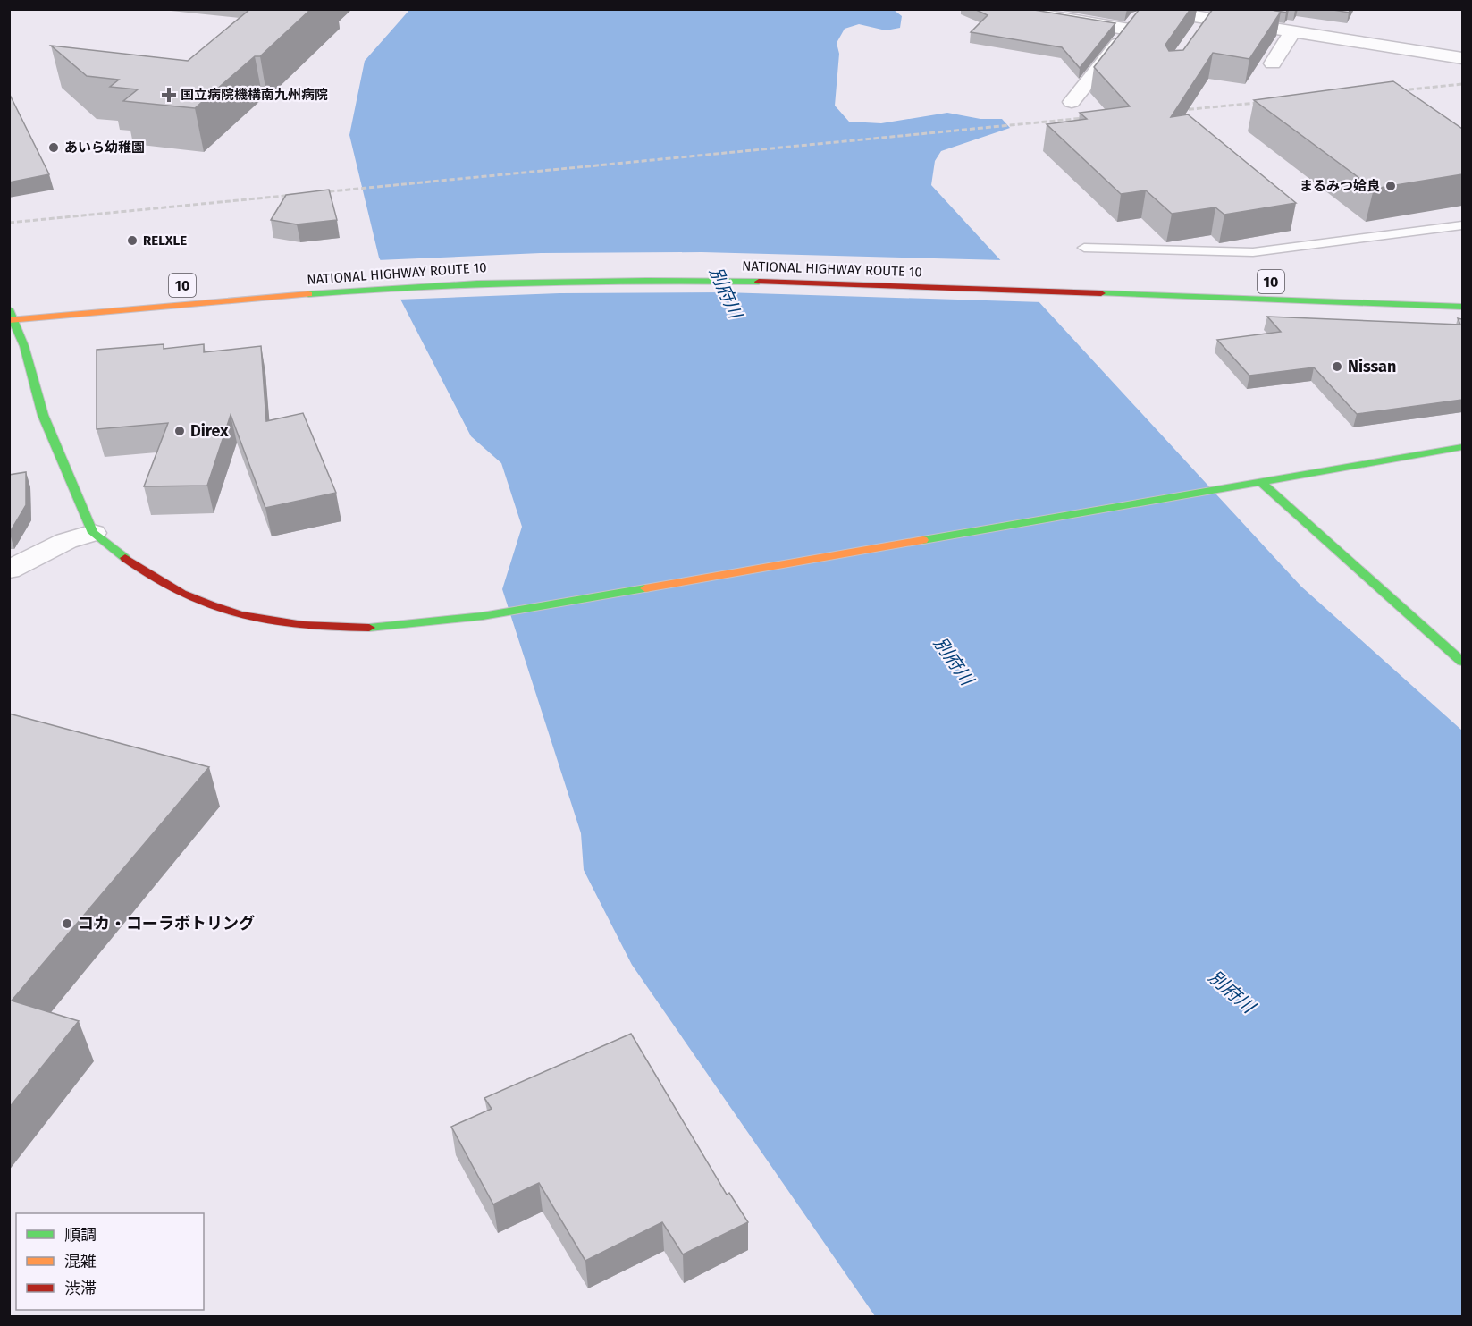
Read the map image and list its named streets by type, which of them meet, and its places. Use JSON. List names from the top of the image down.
{
  "streets": {
    "main road": ["NATIONAL HIGHWAY ROUTE 10", "10"]
  },
  "water": ["別府川"],
  "places": {
    "health": ["国立病院機構南九州病院"],
    "other": [
      "あいら幼稚園",
      "まるみつ姶良",
      "RELXLE",
      "Nissan",
      "Direx",
      "コカ・コーラボトリング"
    ]
  },
  "legend": ["順調", "混雑", "渋滞"]
}
